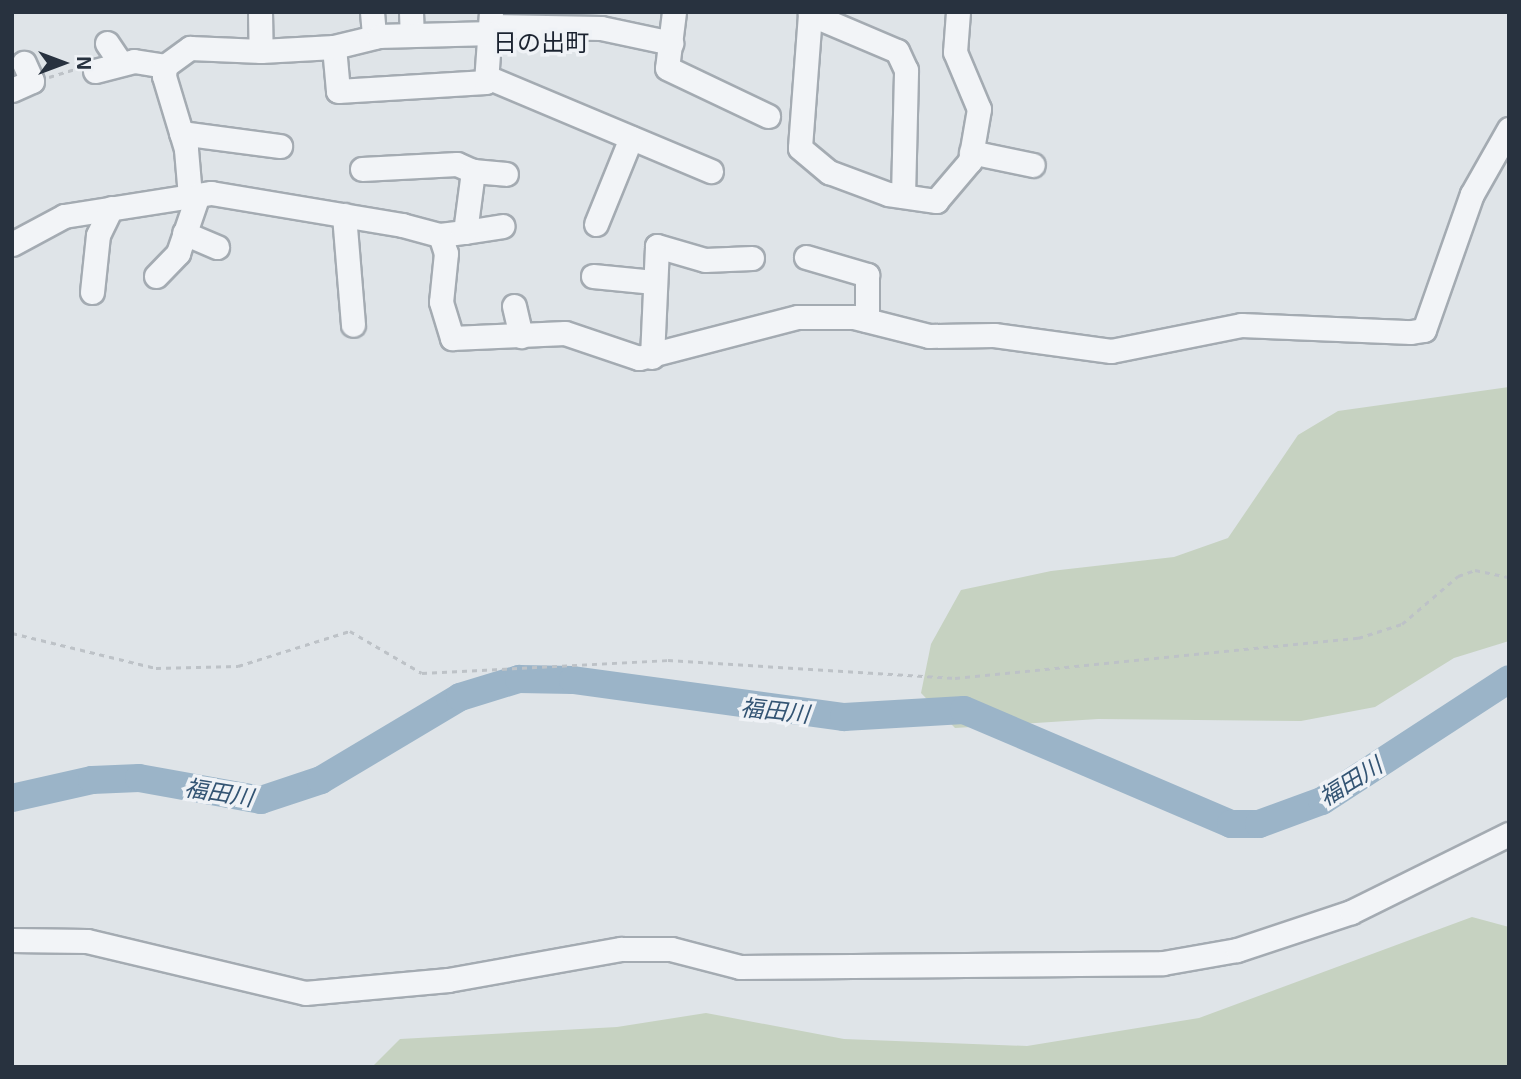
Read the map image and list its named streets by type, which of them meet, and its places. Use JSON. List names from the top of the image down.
{
  "districts": ["日の出町"],
  "water": ["福田川"],
  "north": "right"
}
